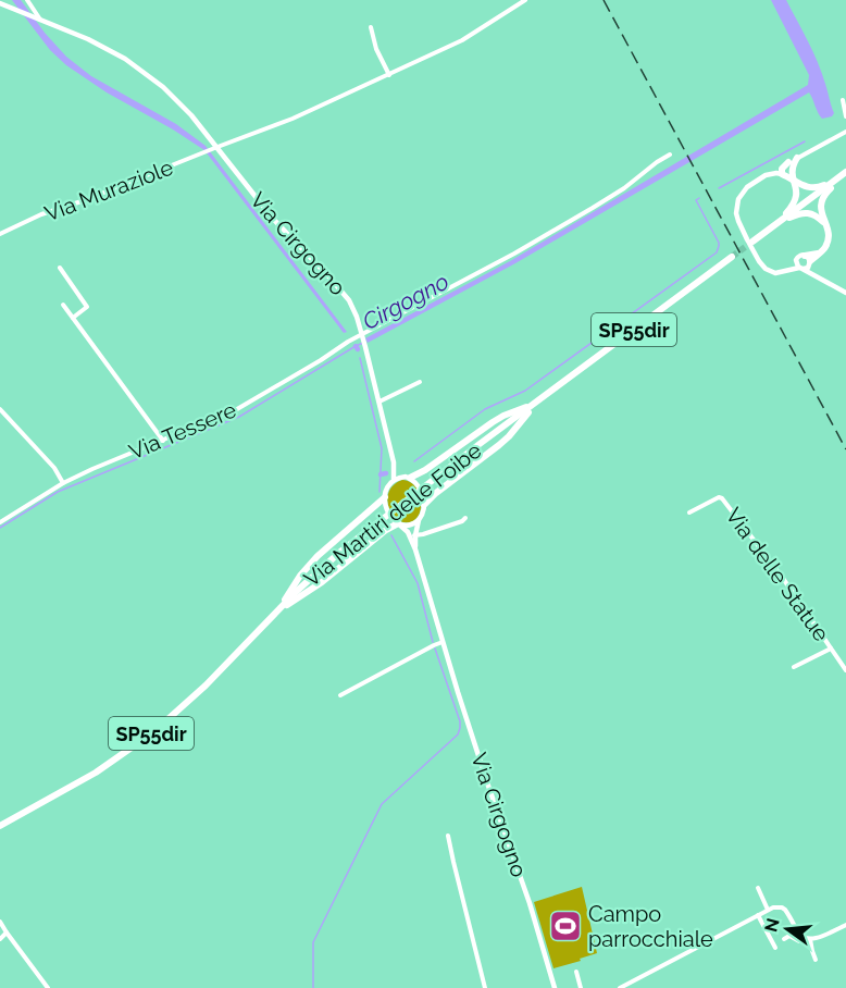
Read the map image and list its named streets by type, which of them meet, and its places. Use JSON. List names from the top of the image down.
{
  "streets": {
    "highway": ["SP55dir", "Via Martiri delle Foibe"],
    "street": [
      "Via Muraziole",
      "Via Cirgogno",
      "Via Tessere",
      "Via delle Statue"
    ]
  },
  "crossings": [
    ["Via Muraziole", "Via Cirgogno"],
    ["Via Cirgogno", "Via Tessere"]
  ],
  "water": ["Cirgogno"],
  "places": {
    "sports": ["Campo parrocchiale"]
  },
  "north": "left"
}
